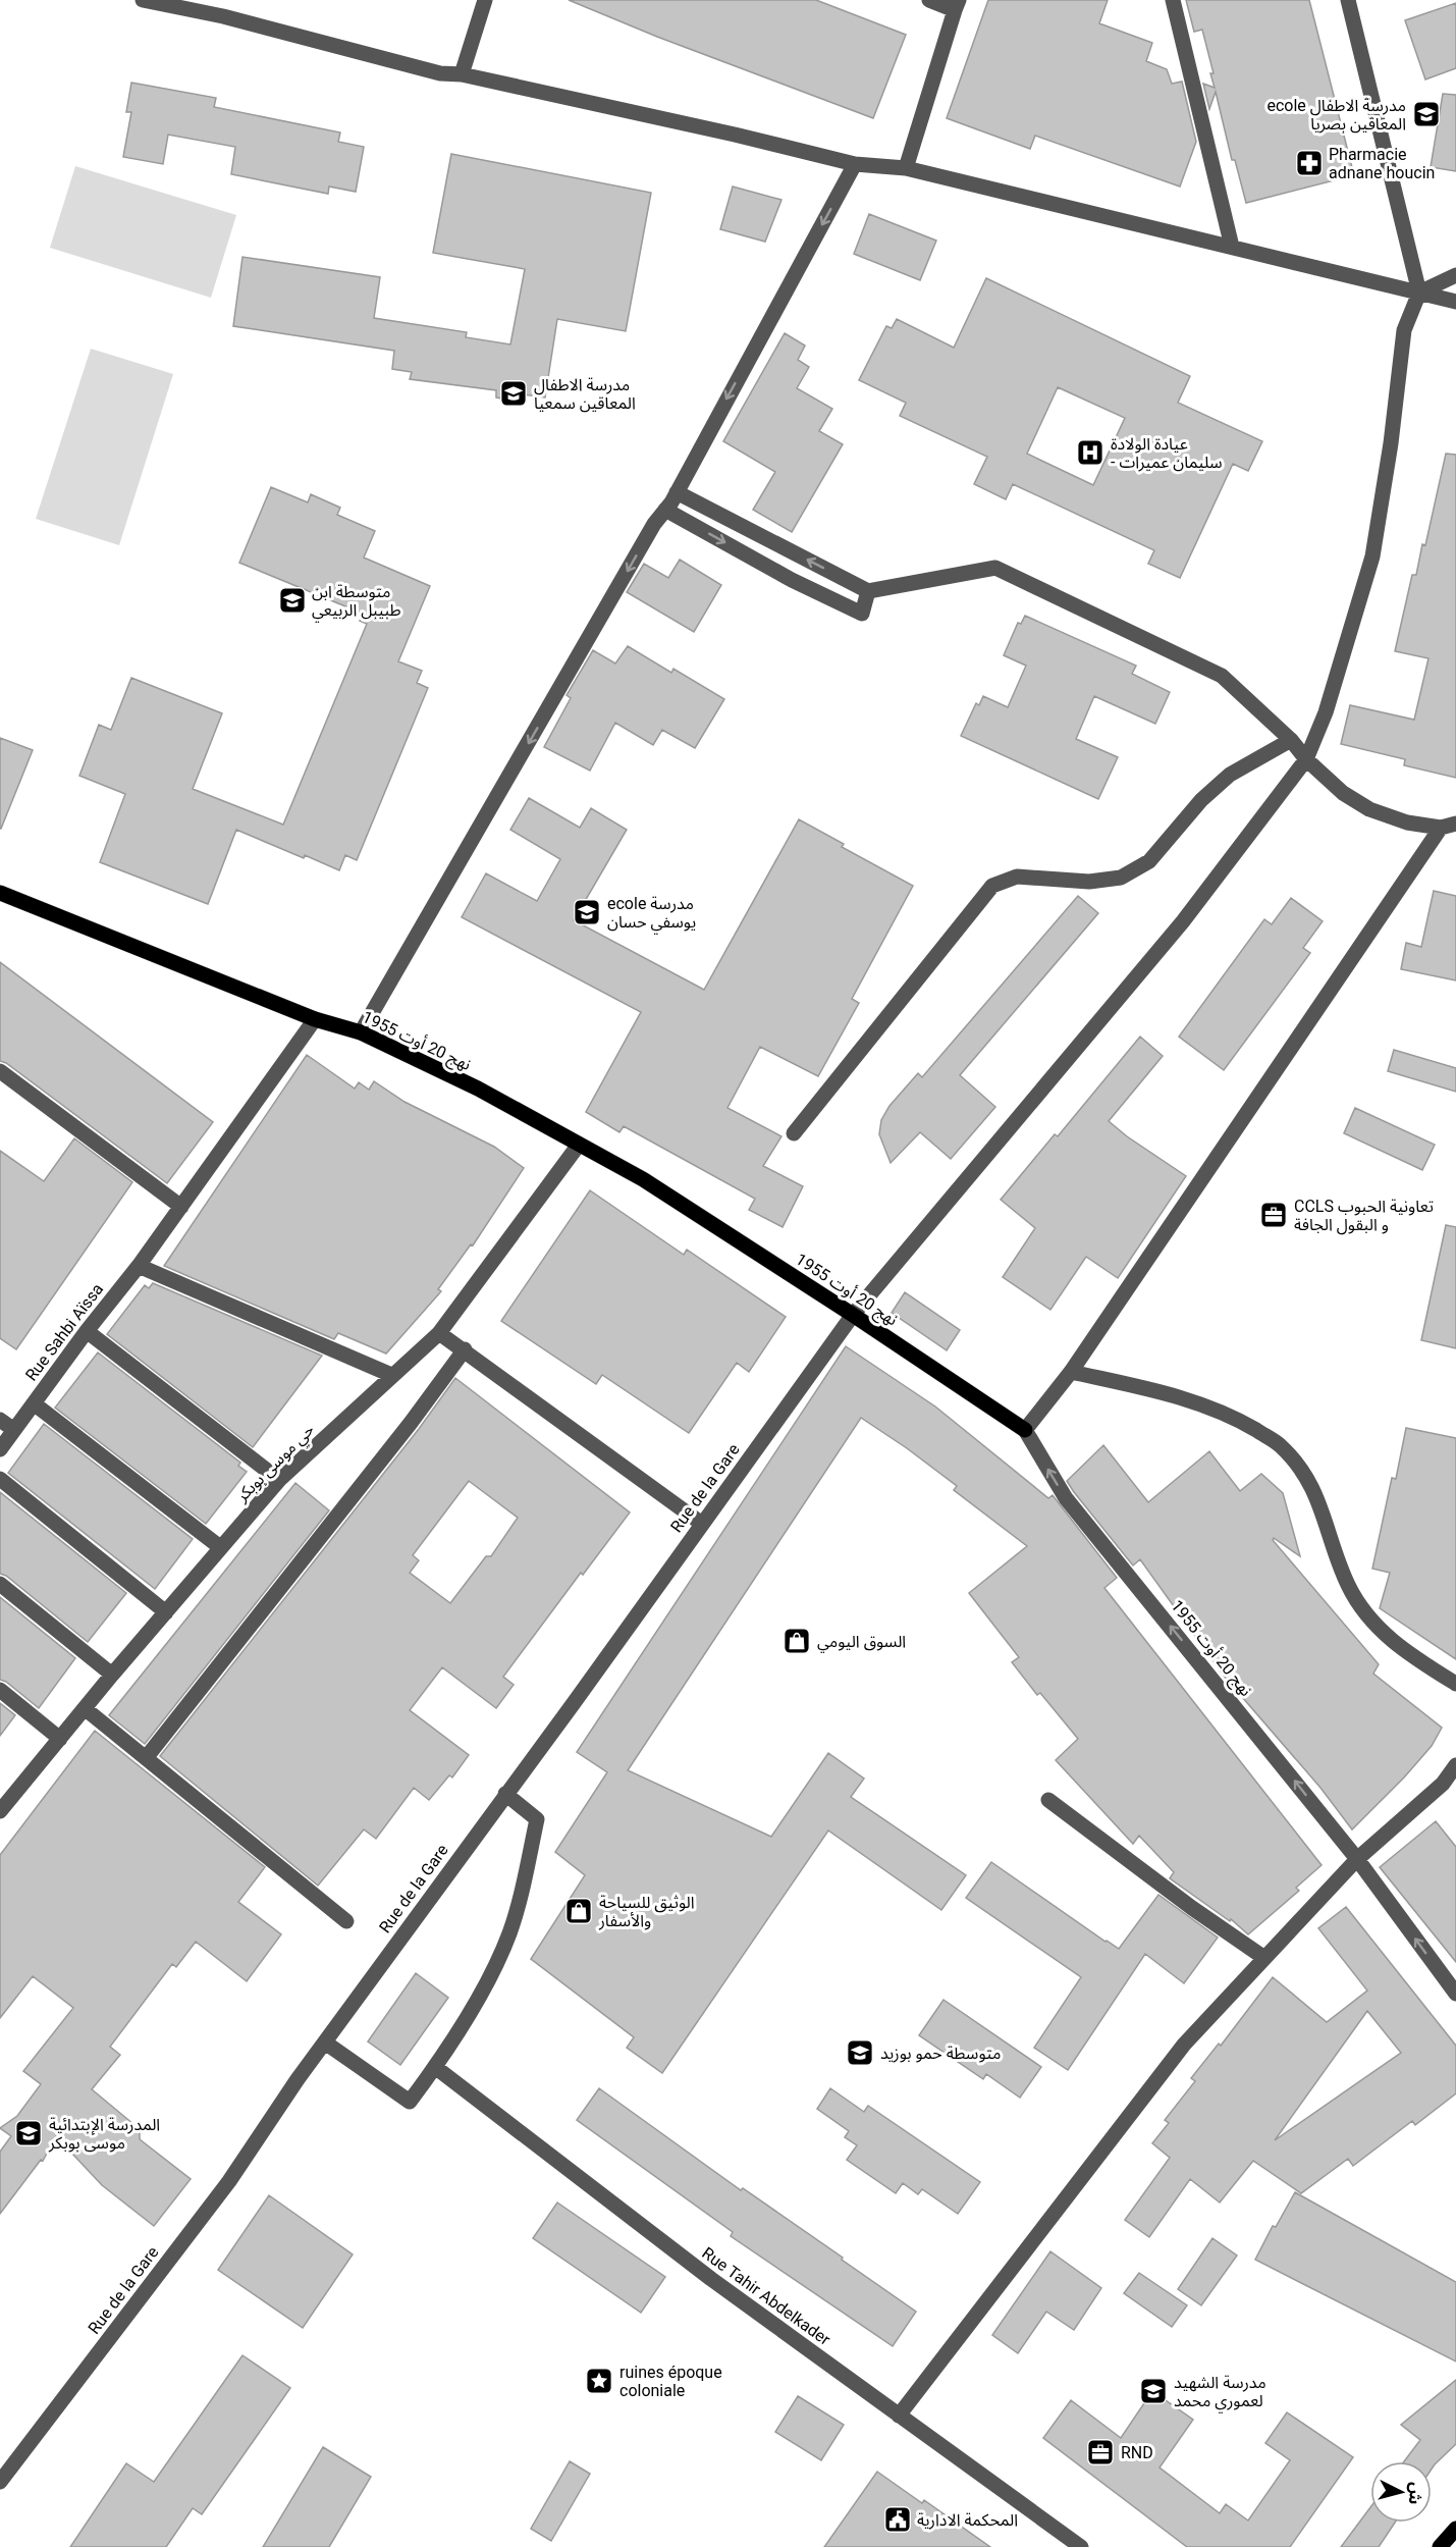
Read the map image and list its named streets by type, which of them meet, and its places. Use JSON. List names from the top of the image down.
{
  "streets": {
    "main road": ["نهج 20 أوت 1955"],
    "street": [
      "Rue Sahbi Aïssa",
      "حي موسى بوبكر",
      "Rue de la Gare",
      "Rue Tahir Abdelkader"
    ]
  },
  "crossings": [
    ["نهج 20 أوت 1955", "Rue Sahbi Aïssa"],
    ["نهج 20 أوت 1955", "حي موسى بوبكر"],
    ["نهج 20 أوت 1955", "Rue de la Gare"]
  ],
  "one_way": ["نهج 20 أوت 1955"],
  "places": {
    "school or university": [
      "ecole مدرسة الاطفال المعاقين بصريا",
      "مدرسة الاطفال المعاقين سمعيا",
      "متوسطة ابن طبيبل الربيعي",
      "ecole مدرسة يوسفي حسان",
      "متوسطة حمو بوزيد",
      "المدرسة الإبتدائية موسى بوبكر",
      "مدرسة الشهيد لعموري محمد"
    ],
    "pharmacy": ["Pharmacie adnane houcin"],
    "hospital": ["عيادة الولادة - سليمان عميرات"],
    "office": ["CCLS تعاونية الحبوب و البقول الجافة", "RND"],
    "shop": ["السوق اليومي", "الوثيق للسياحة والأسفار"],
    "place": ["ruines époque coloniale"],
    "public building": ["المحكمة الادارية"]
  },
  "north": "right"
}
